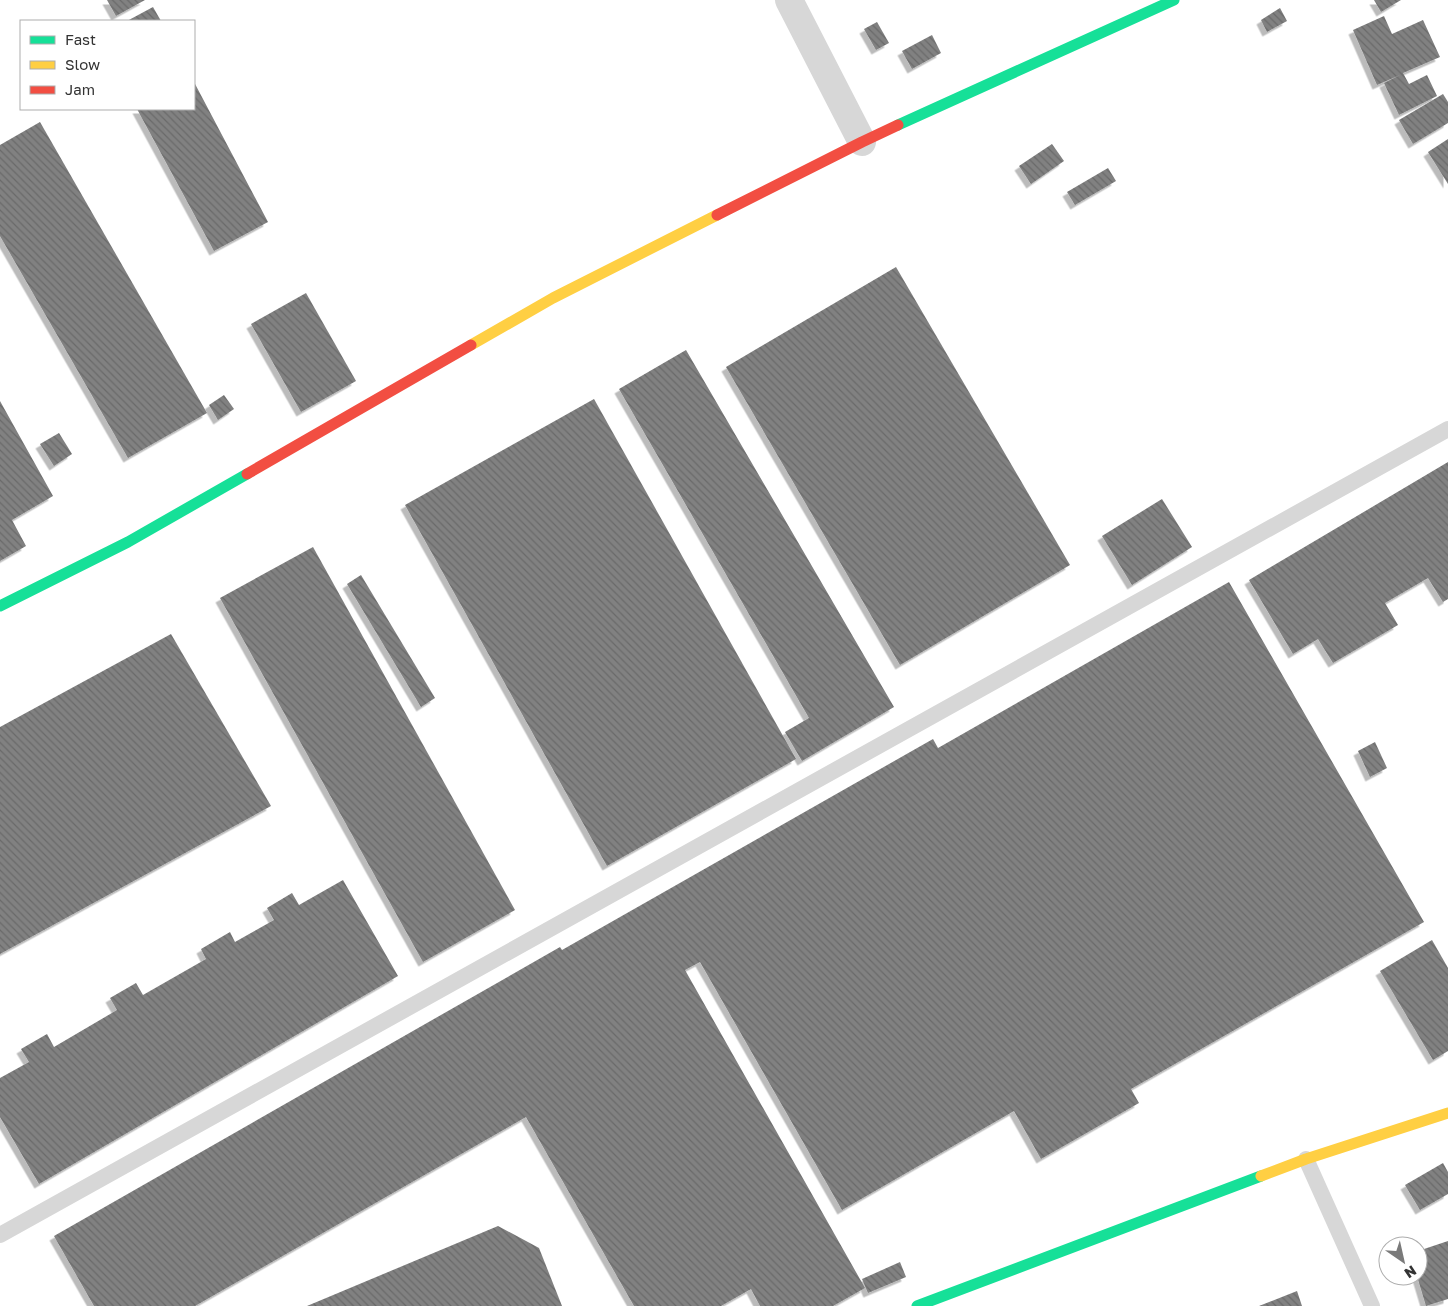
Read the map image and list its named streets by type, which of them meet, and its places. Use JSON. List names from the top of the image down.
{
  "legend": ["Fast", "Slow", "Jam"],
  "north": "bottom right"
}
